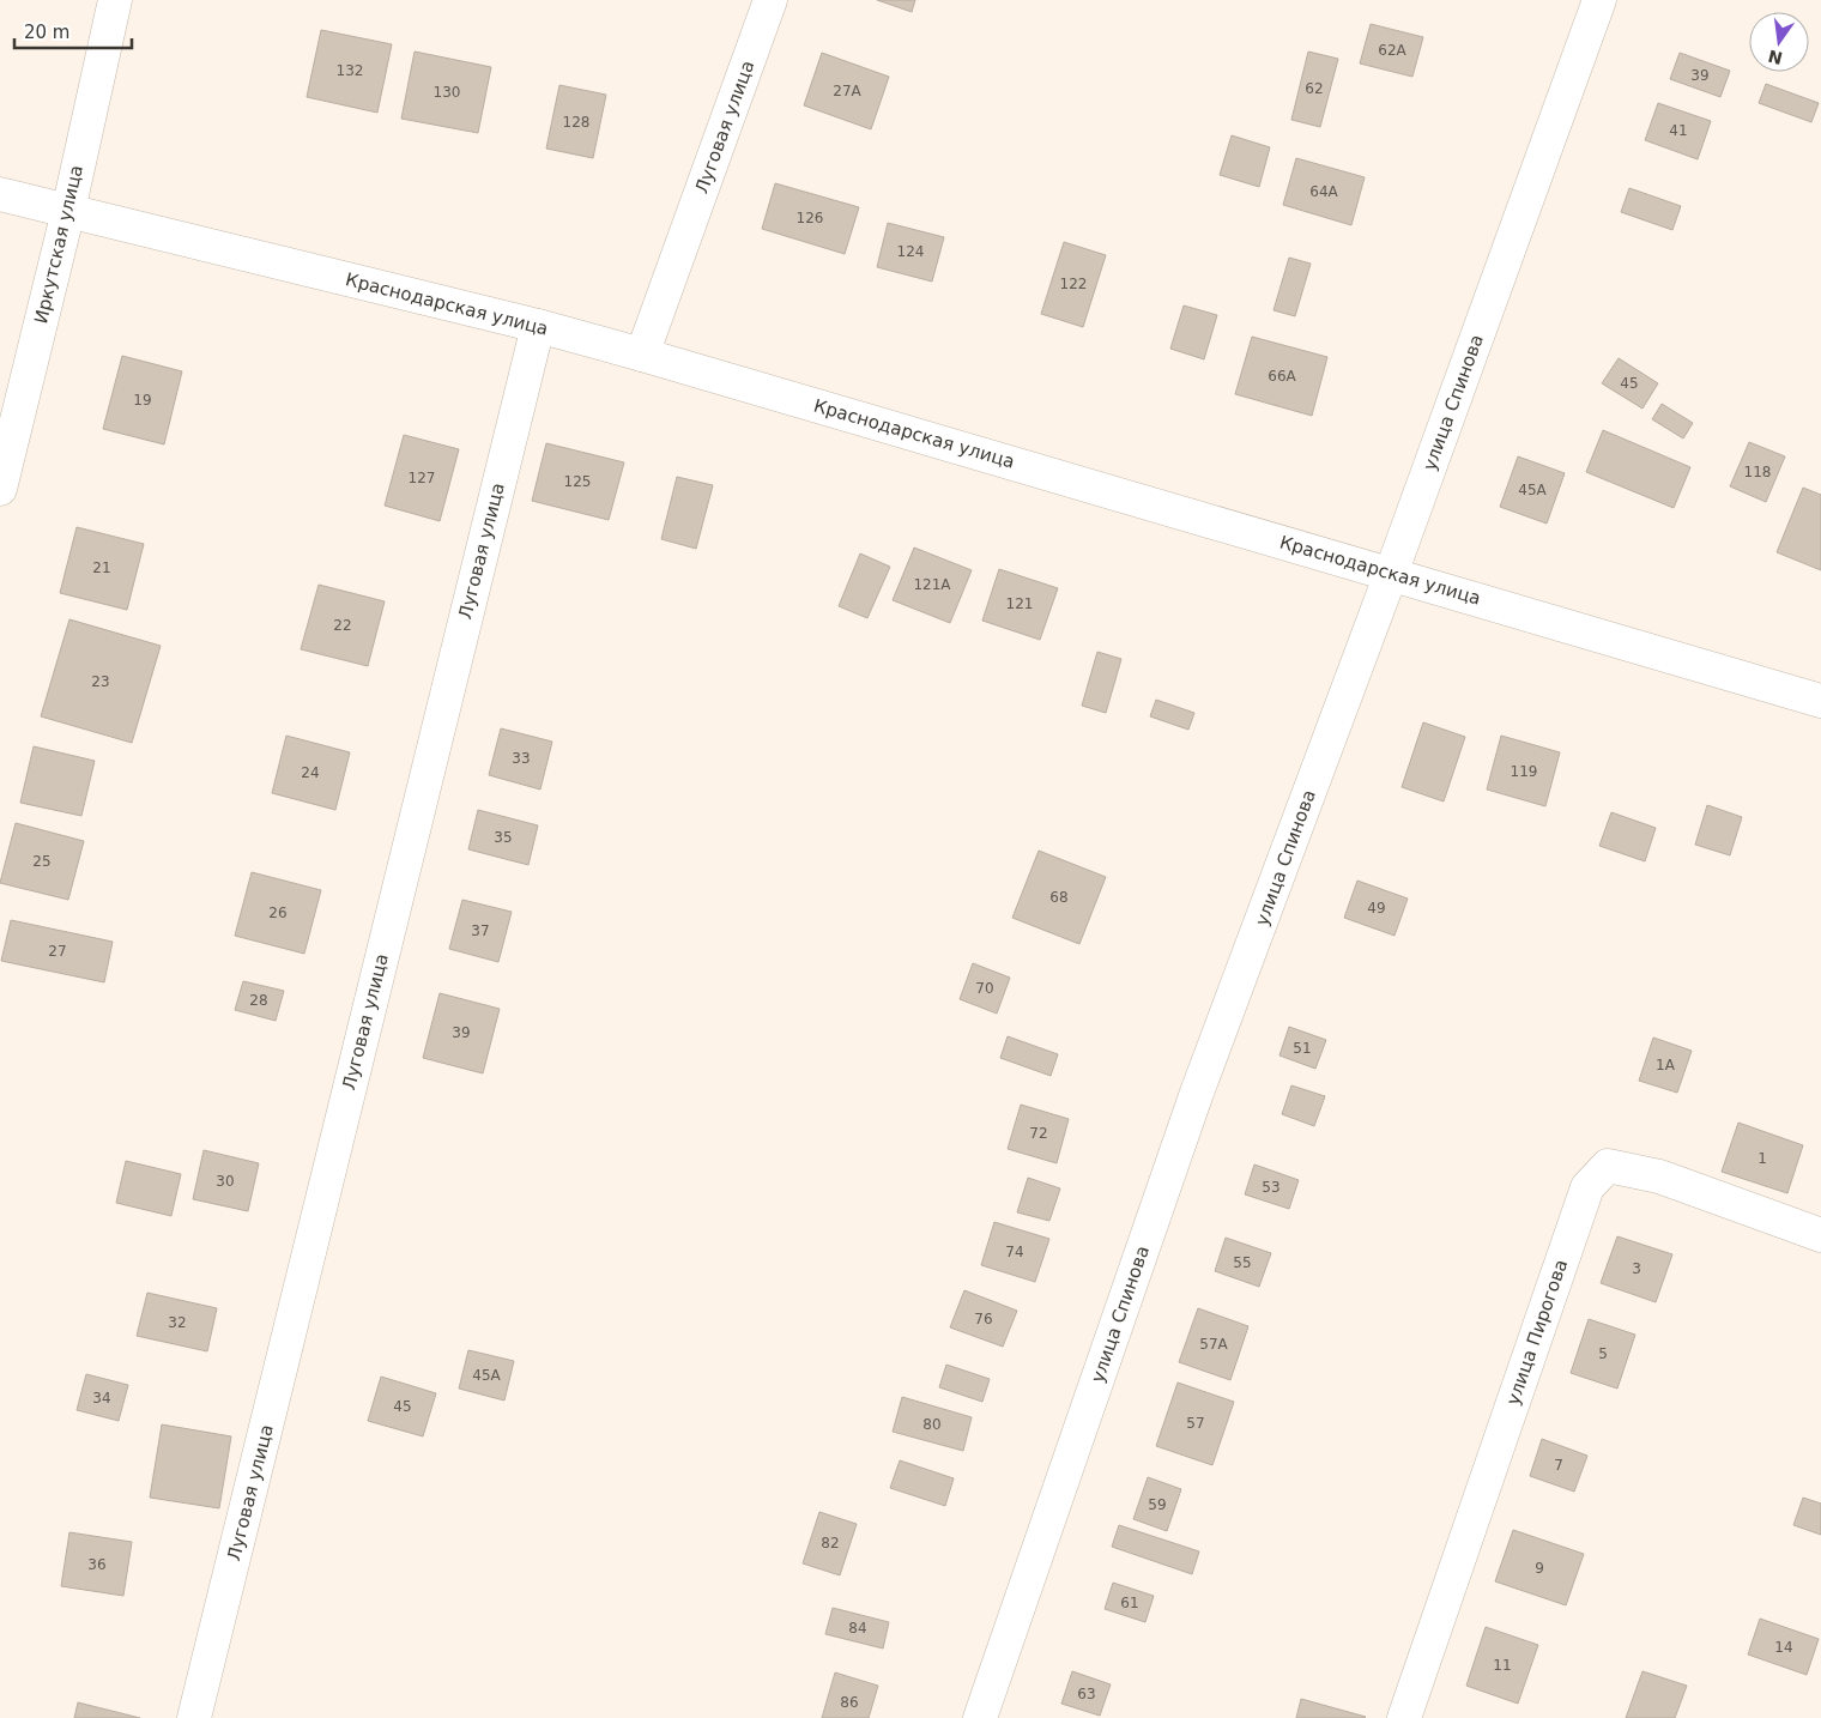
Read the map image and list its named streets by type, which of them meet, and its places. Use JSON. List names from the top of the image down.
{
  "streets": {
    "street": [
      "Луговая улица",
      "Иркутская улица",
      "Краснодарская улица",
      "улица Спинова",
      "улица Пирогова"
    ]
  },
  "crossings": [
    ["Луговая улица", "Краснодарская улица"],
    ["Иркутская улица", "Краснодарская улица"],
    ["Краснодарская улица", "улица Спинова"]
  ],
  "house_numbers": [
    "62А",
    "132",
    "39",
    "62",
    "27А",
    "130",
    "128",
    "41",
    "64А",
    "126",
    "124",
    "122",
    "66А",
    "45",
    "19",
    "118",
    "127",
    "125",
    "45А",
    "21",
    "121А",
    "121",
    "22",
    "23",
    "33",
    "119",
    "24",
    "35",
    "25",
    "68",
    "49",
    "26",
    "37",
    "27",
    "70",
    "28",
    "39",
    "51",
    "1А",
    "72",
    "1",
    "30",
    "53",
    "74",
    "55",
    "3",
    "76",
    "32",
    "57А",
    "5",
    "45А",
    "34",
    "45",
    "57",
    "80",
    "7",
    "59",
    "82",
    "36",
    "9",
    "61",
    "84",
    "14",
    "11",
    "63",
    "86"
  ],
  "scale_bar": "20 m",
  "north": "bottom"
}
